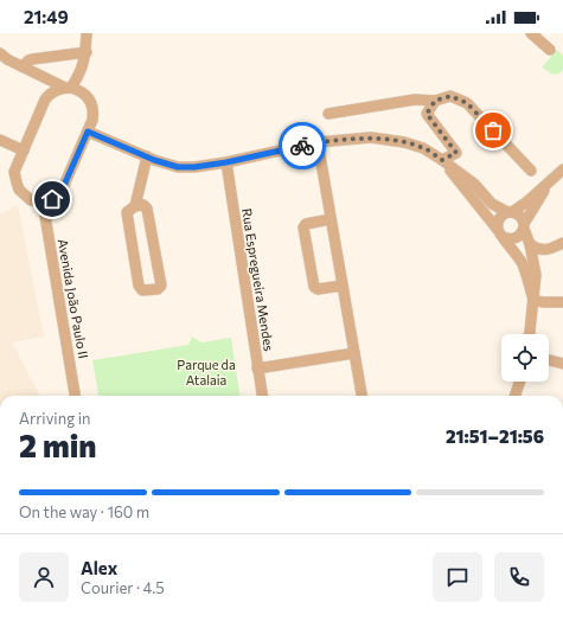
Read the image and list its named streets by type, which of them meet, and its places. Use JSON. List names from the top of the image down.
{
  "streets": {
    "street": ["Rua Espregueira Mendes", "Avenida João Paulo II"]
  },
  "parks": ["Parque da Atalaia"],
  "page": {
    "status": "21:49",
    "heading": ["2 min", "Arriving in", "21:51–21:56"],
    "panel": ["Alex", "Courier · 4.5"],
    "bar": "On the way · 160 m"
  }
}
